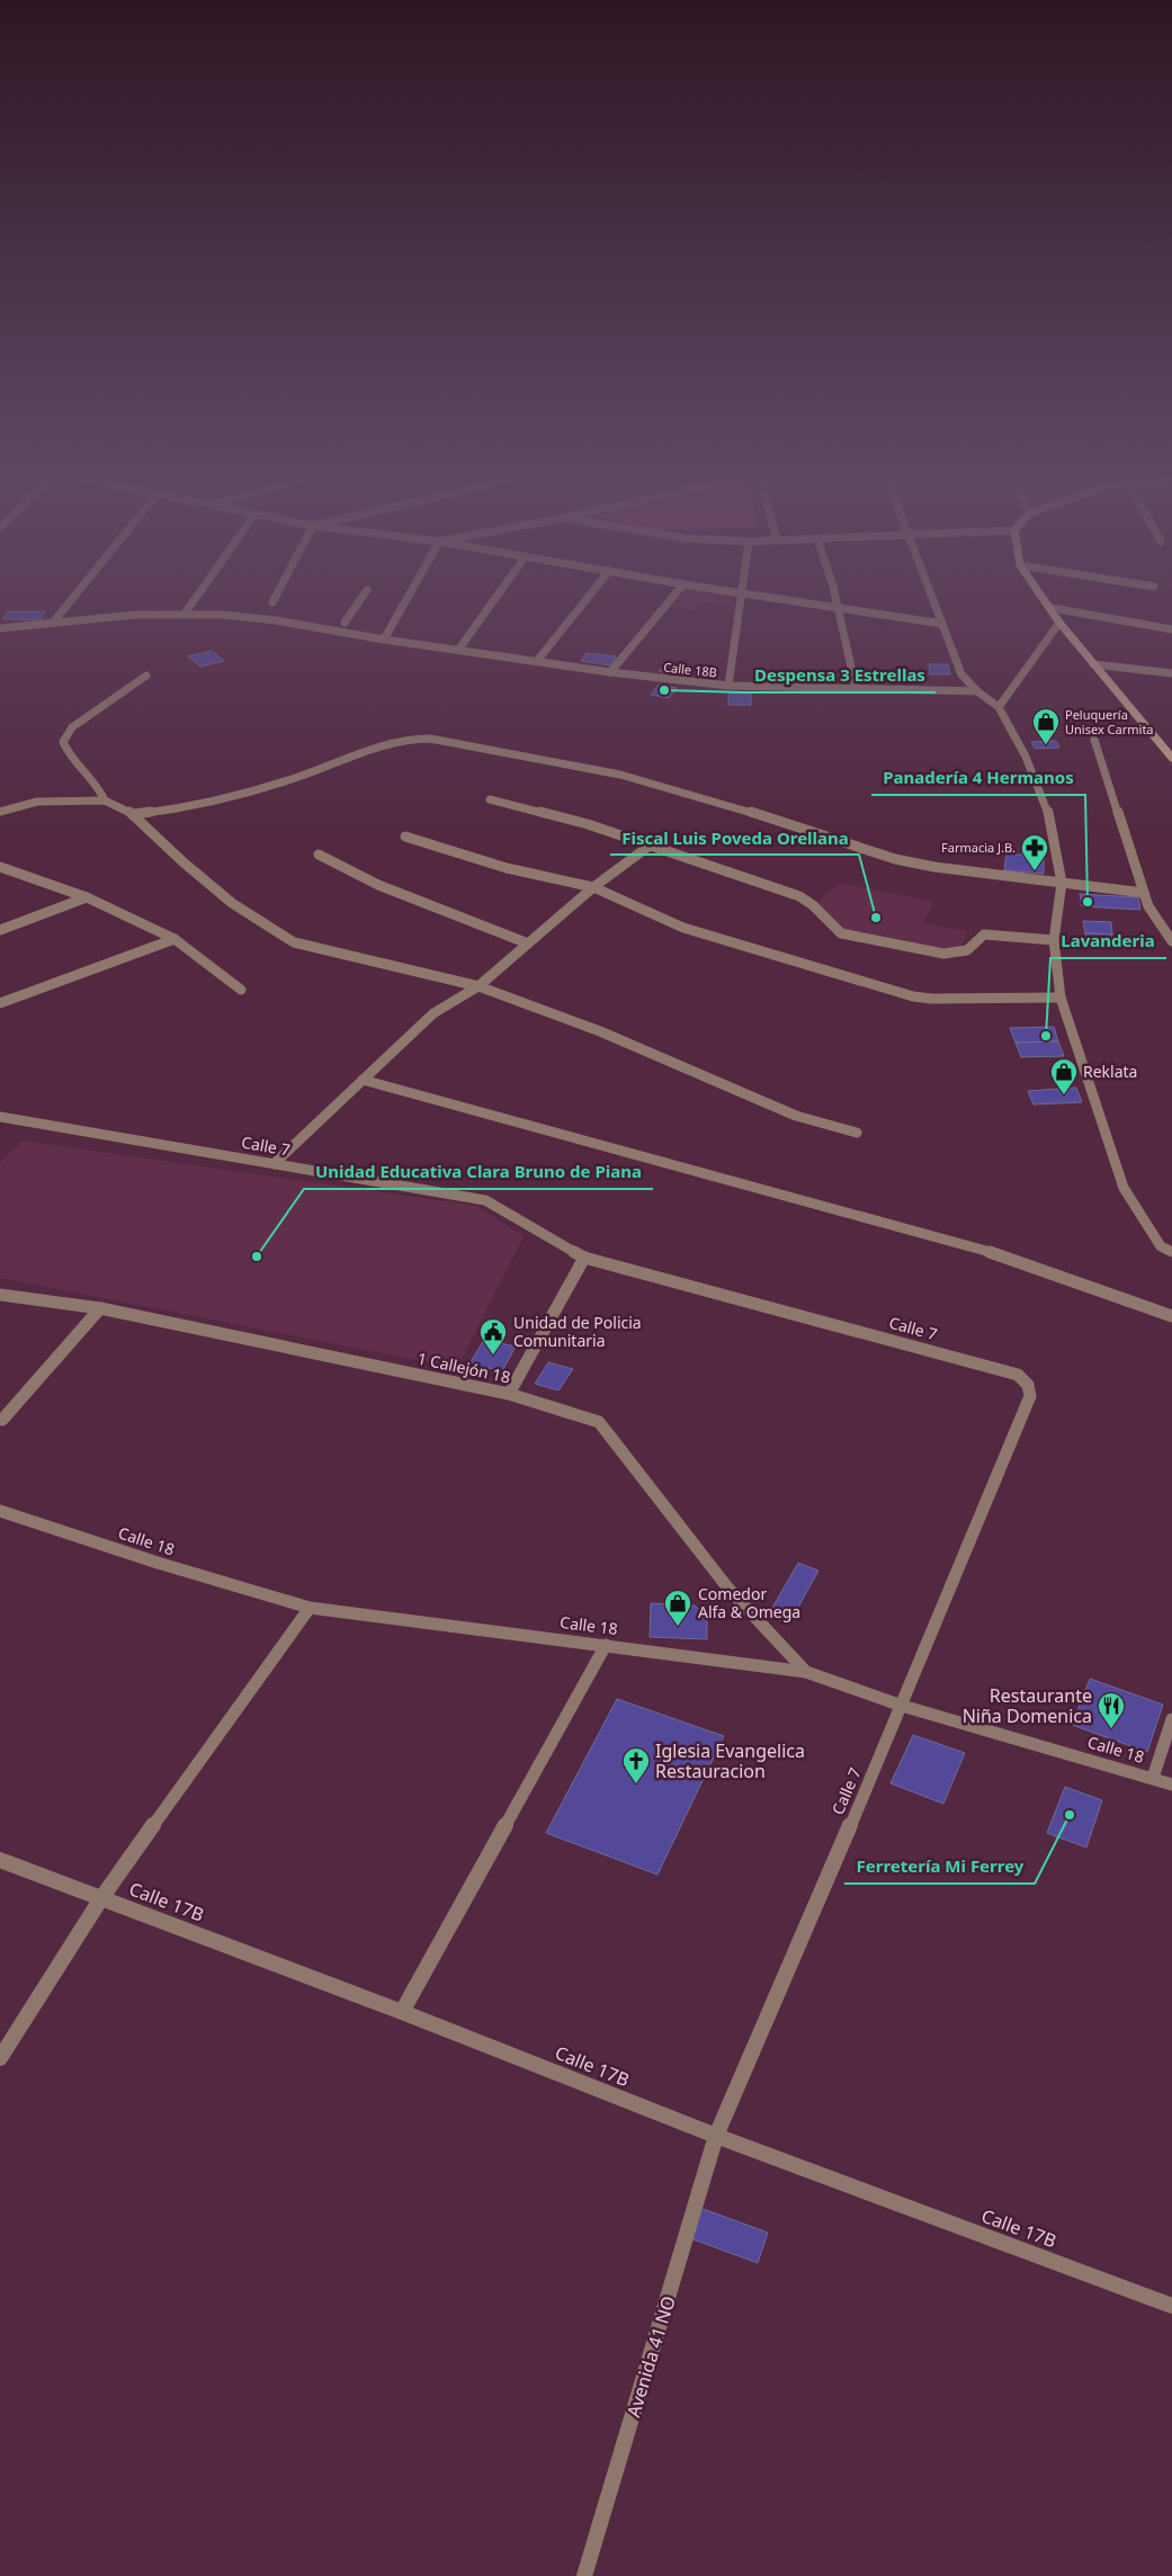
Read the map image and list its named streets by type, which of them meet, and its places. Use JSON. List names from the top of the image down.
{
  "streets": {
    "street": [
      "Calle 18B",
      "Calle 7",
      "1 Callejón 18",
      "Calle 18",
      "Calle 17B",
      "Avenida 41 NO"
    ]
  },
  "crossings": [
    ["Calle 7", "Calle 18"],
    ["Calle 7", "Calle 17B"],
    ["Calle 7", "Avenida 41 NO"],
    ["1 Callejón 18", "Calle 18"],
    ["Calle 17B", "Avenida 41 NO"]
  ],
  "places": {
    "other": [
      "Despensa 3 Estrellas",
      "Panadería 4 Hermanos",
      "Fiscal Luis Poveda Orellana",
      "Lavanderia",
      "Unidad Educativa Clara Bruno de Piana",
      "Ferretería Mi Ferrey"
    ],
    "shop": ["Peluquería Unisex Carmita", "Reklata", "Comedor Alfa & Omega"],
    "pharmacy": ["Farmacia J.B."],
    "public building": ["Unidad de Policia Comunitaria"],
    "restaurant": ["Restaurante Niña Domenica"],
    "church": ["Iglesia Evangelica Restauracion"]
  }
}
